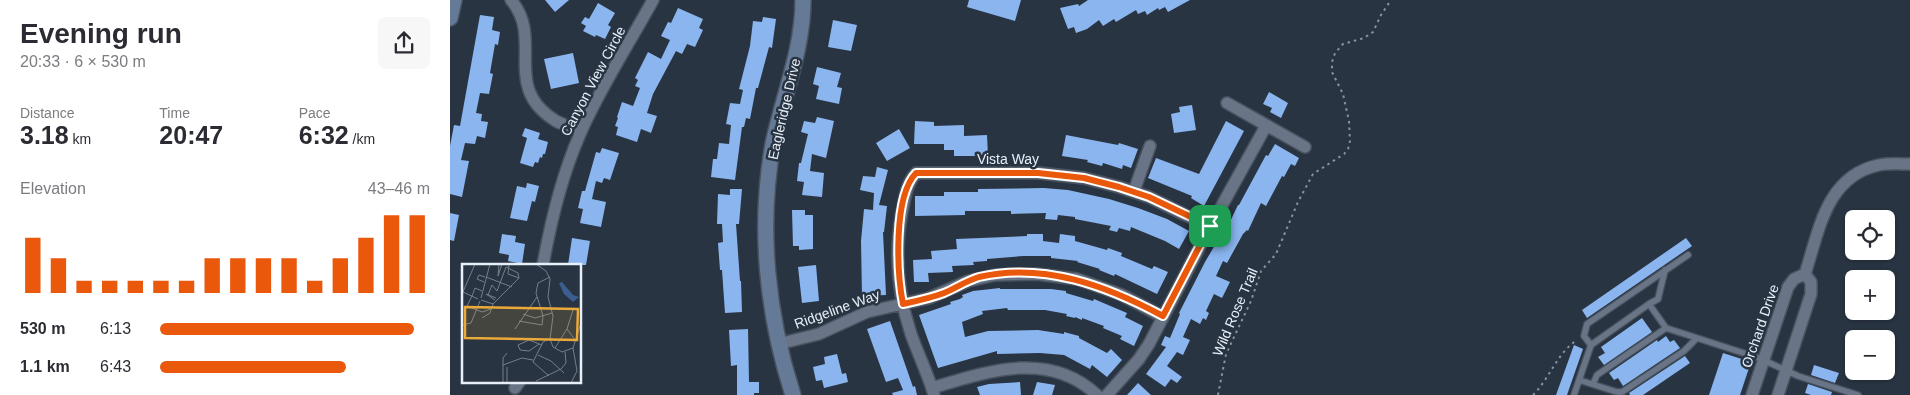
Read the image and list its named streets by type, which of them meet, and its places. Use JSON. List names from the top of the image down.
{
  "streets": {
    "main road": ["Eagleridge Drive"],
    "street": [
      "Canyon View Circle",
      "Vista Way",
      "Ridgeline Way",
      "Orchard Drive"
    ],
    "path": ["Wild Rose Trail"]
  },
  "crossings": [
    ["Eagleridge Drive", "Ridgeline Way"],
    ["Vista Way", "Ridgeline Way"]
  ],
  "page": {
    "heading": ["Evening run", "20:33 · 6 × 530 m"],
    "stats": [
      ["Distance", "3.18 km"],
      ["Time", "20:47"],
      ["Pace", "6:32 /km"]
    ],
    "chart": ["Elevation", "43–46 m"],
    "map_buttons": ["+", "−"],
    "list": [
      {
        "name": "530 m",
        "note": "6:13"
      },
      {
        "name": "1.1 km",
        "note": "6:43"
      }
    ]
  }
}
